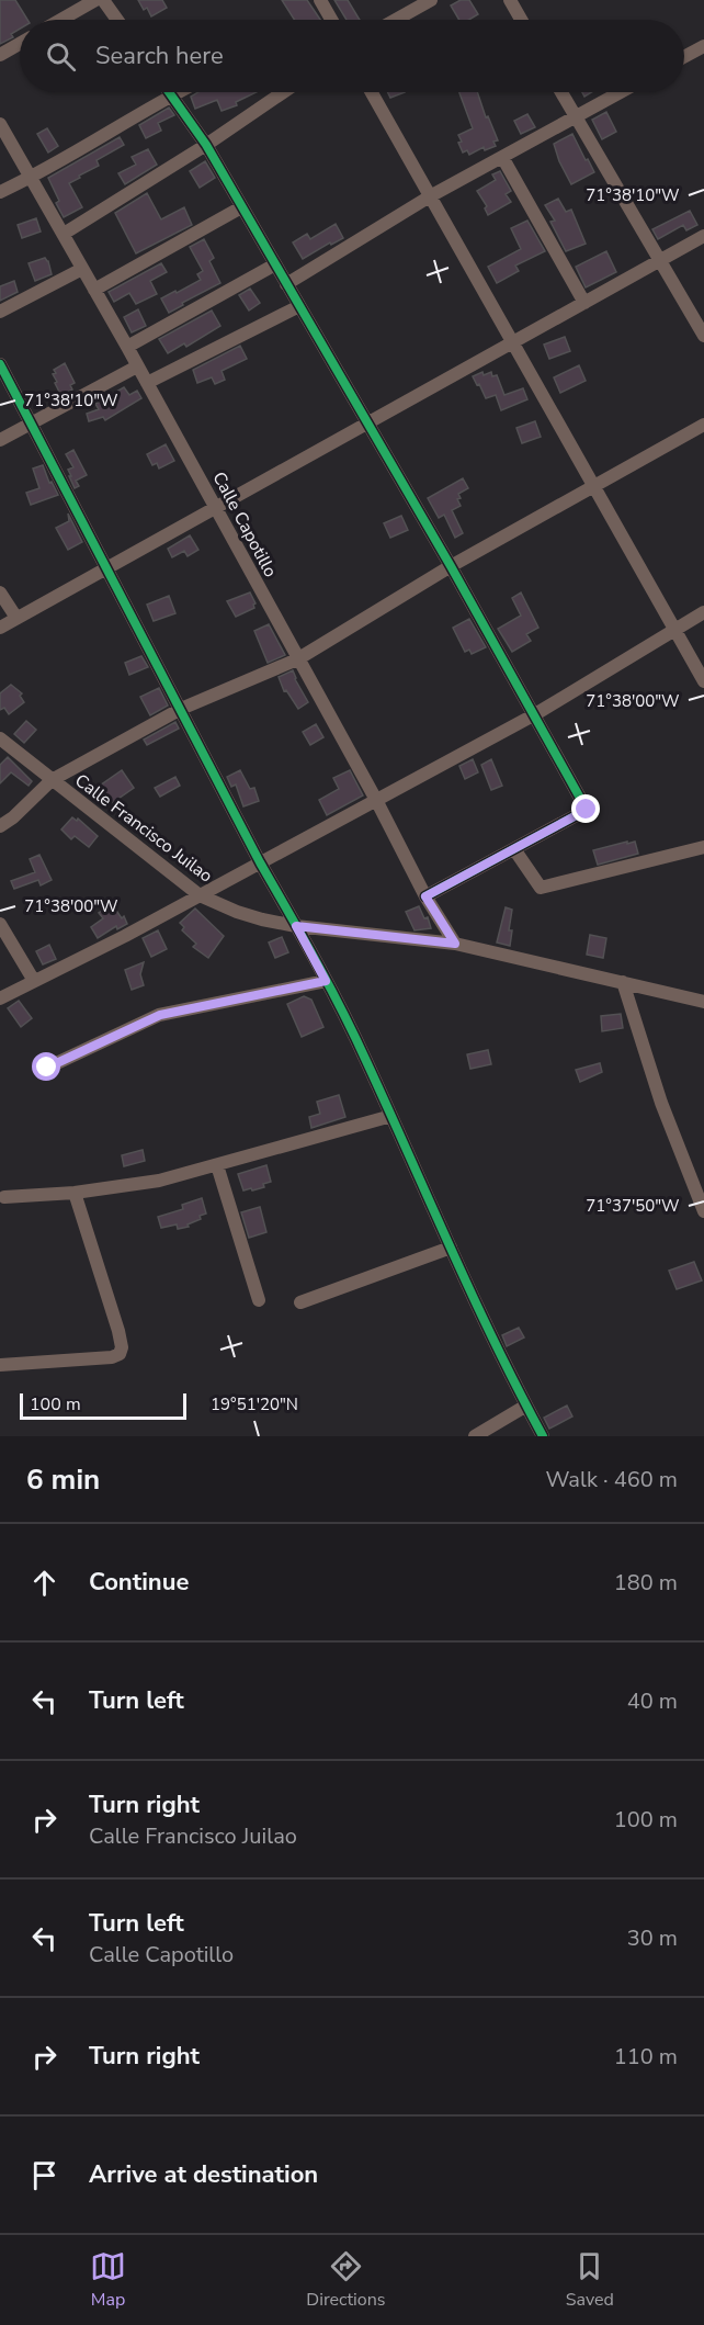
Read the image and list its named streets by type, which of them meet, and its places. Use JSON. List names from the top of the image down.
{
  "streets": {
    "street": ["Calle Capotillo", "Calle Francisco Juilao"]
  },
  "crossings": [
    ["Calle Capotillo", "Calle Francisco Juilao"]
  ],
  "scale_bar": "100 m",
  "page": {
    "search": "Search here",
    "scale": "100 m",
    "heading": ["6 min", "Walk · 460 m"],
    "list": [
      ["Continue", "180 m"],
      ["Turn left", "40 m"],
      ["Turn right", "Calle Francisco Juilao", "100 m"],
      ["Turn left", "Calle Capotillo", "30 m"],
      ["Turn right", "110 m"],
      "Arrive at destination"
    ],
    "nav": ["Map", "Directions", "Saved"]
  },
  "coordinates": [
    "71°38'10\"W",
    "71°38'00\"W",
    "71°37'50\"W",
    "19°51'20\"N"
  ]
}
